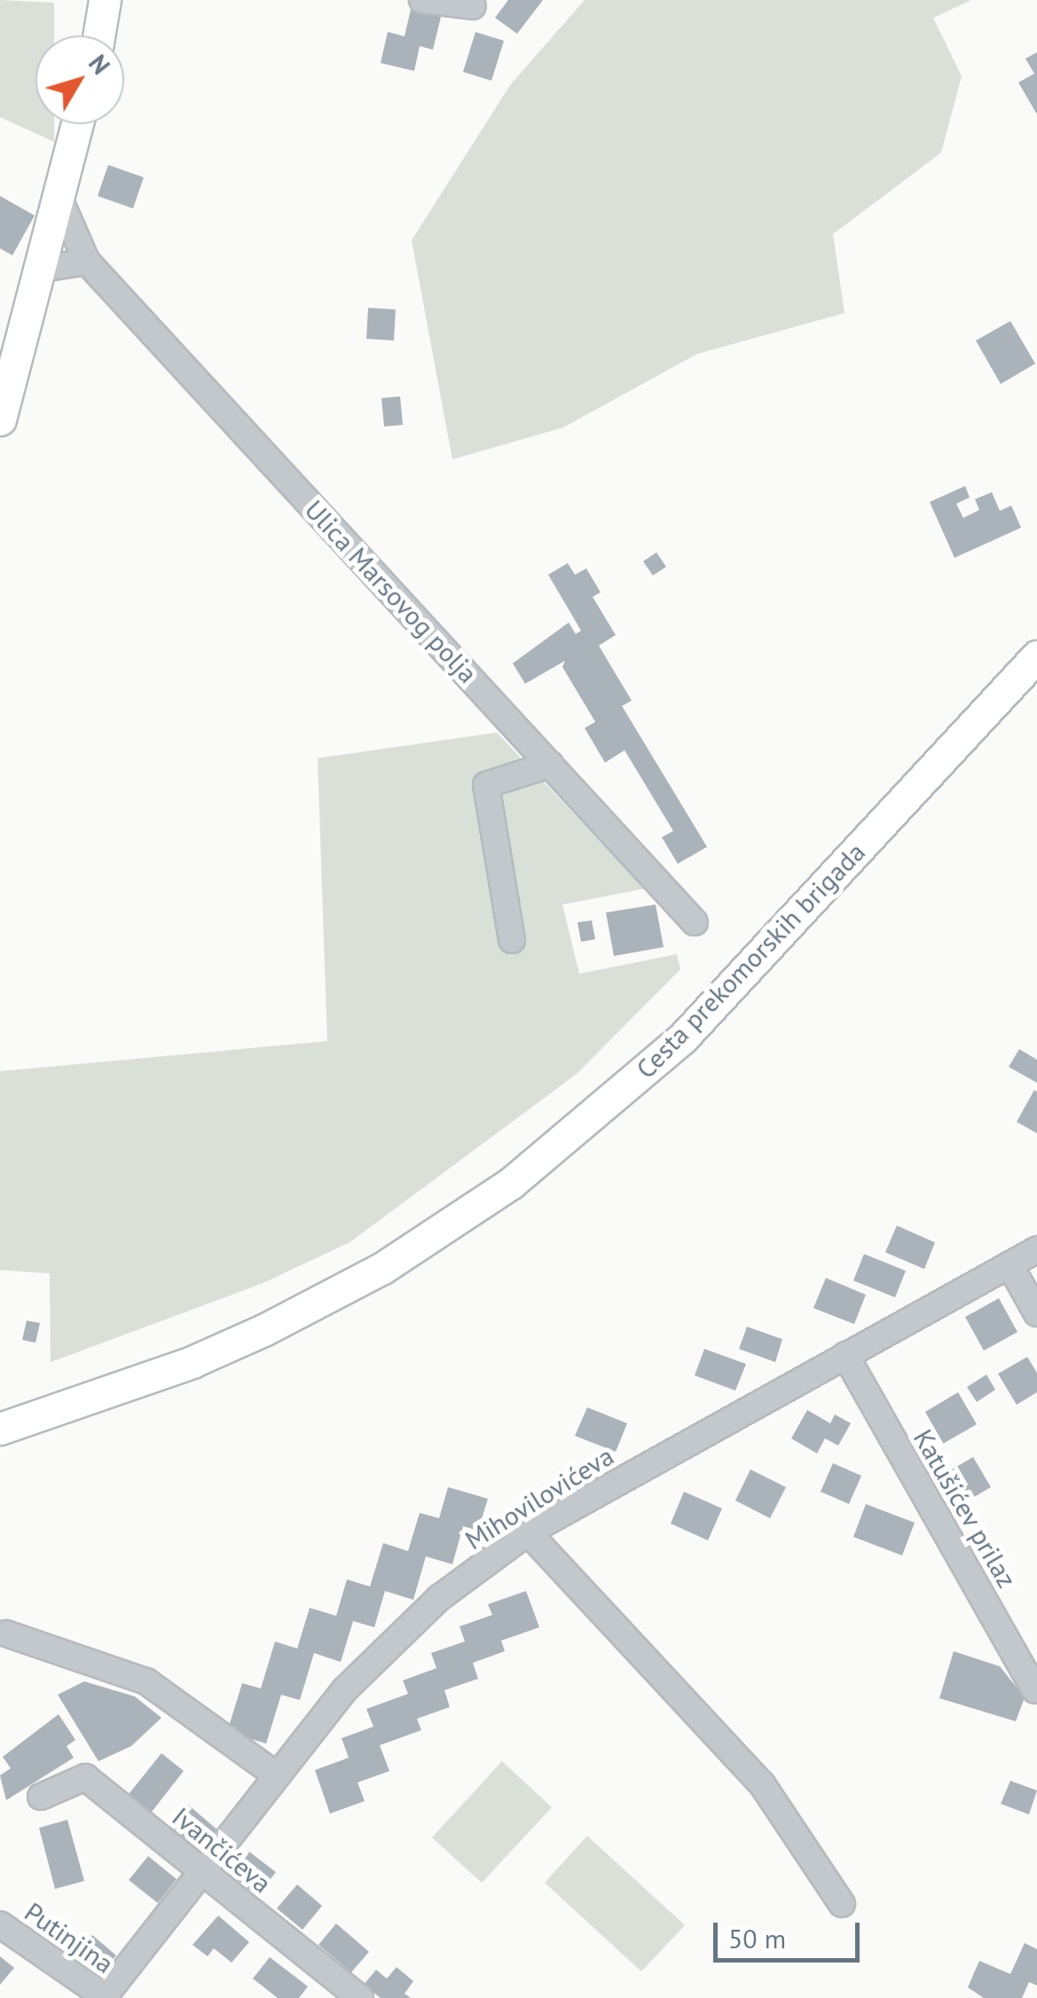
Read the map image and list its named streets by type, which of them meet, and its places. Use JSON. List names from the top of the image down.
{
  "streets": {
    "main road": ["Cesta prekomorskih brigada"],
    "street": [
      "Ulica Marsovog polja",
      "Mihovilovićeva",
      "Katušićev prilaz",
      "Ivančićeva",
      "Putinjina"
    ]
  },
  "crossings": [
    ["Mihovilovićeva", "Katušićev prilaz"],
    ["Mihovilovićeva", "Ivančićeva"],
    ["Mihovilovićeva", "Putinjina"]
  ],
  "scale_bar": "50 m",
  "north": "top right"
}
